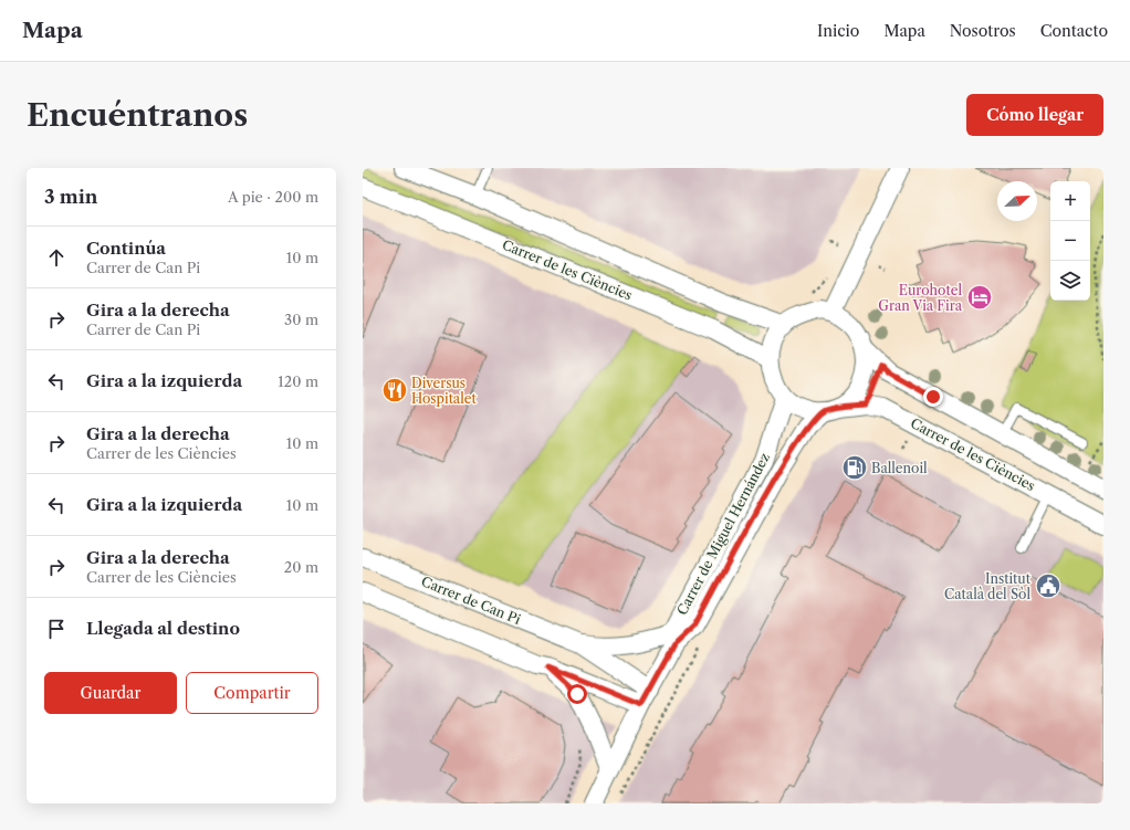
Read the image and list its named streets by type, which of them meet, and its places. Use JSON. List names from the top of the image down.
{
  "streets": {
    "street": ["Carrer de les Ciències", "Carrer de Miguel Hernández", "Carrer de Can Pi"]
  },
  "crossings": [
    ["Carrer de les Ciències", "Carrer de Miguel Hernández"],
    ["Carrer de Miguel Hernández", "Carrer de Can Pi"]
  ],
  "places": {
    "hotel": ["Eurohotel Gran Via Fira"],
    "restaurant": ["Diversus Hospitalet"],
    "fuel station": ["Ballenoil"],
    "public building": ["Institut Català del Sòl"]
  },
  "north": "top right",
  "page": {
    "header": "Mapa",
    "nav": [
      "Inicio",
      "Mapa",
      "Nosotros",
      "Contacto"
    ],
    "buttons": [
      "Cómo llegar",
      ["Guardar", "Compartir"]
    ],
    "title": "Encuéntranos",
    "heading": ["3 min", "A pie · 200 m"],
    "map_buttons": ["+", "−"],
    "list": [
      ["Continúa", "Carrer de Can Pi", "10 m"],
      ["Gira a la derecha", "Carrer de Can Pi", "30 m"],
      ["Gira a la izquierda", "120 m"],
      ["Gira a la derecha", "Carrer de les Ciències", "10 m"],
      ["Gira a la izquierda", "10 m"],
      ["Gira a la derecha", "Carrer de les Ciències", "20 m"],
      "Llegada al destino"
    ]
  }
}
